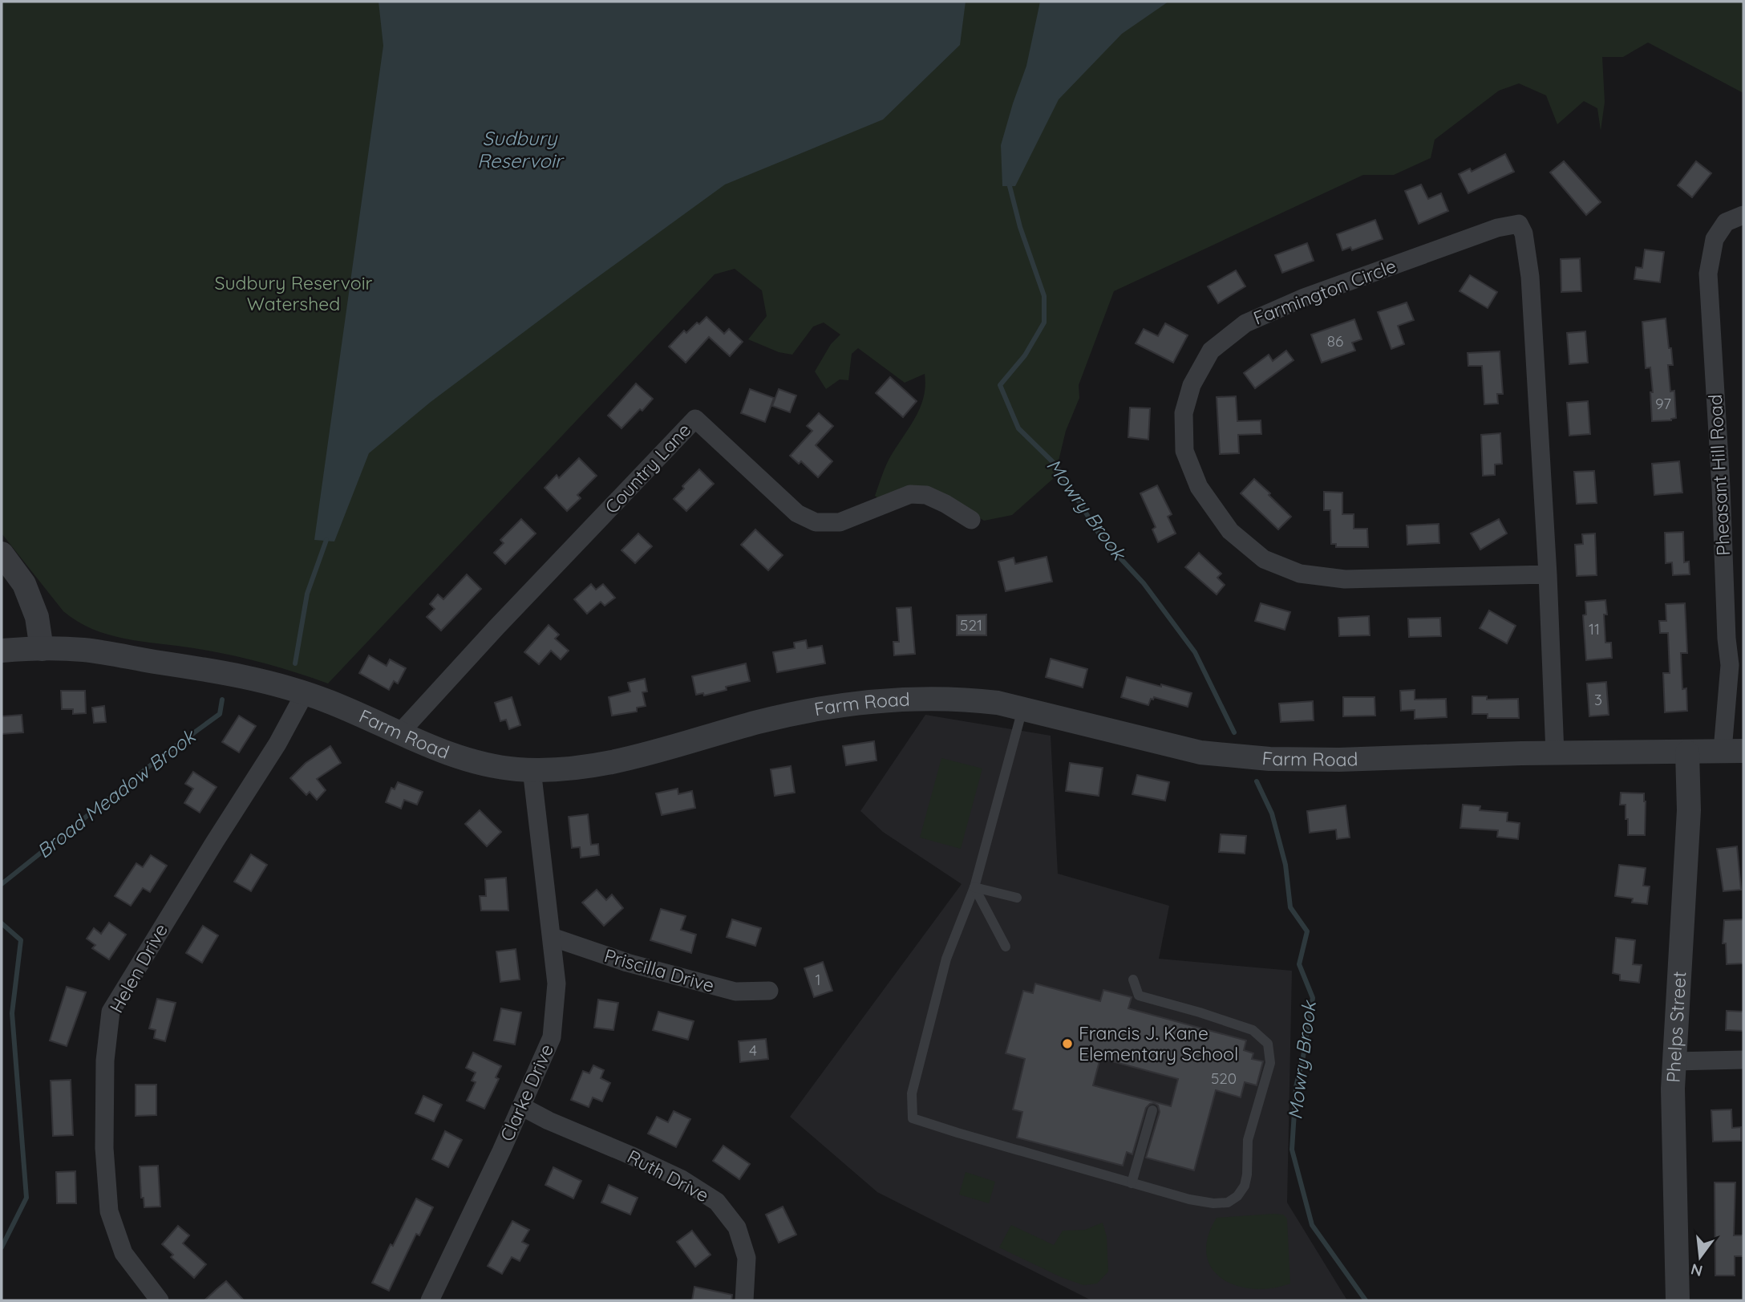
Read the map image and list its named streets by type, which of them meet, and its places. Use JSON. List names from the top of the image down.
{
  "streets": {
    "street": [
      "Farmington Circle",
      "Country Lane",
      "Pheasant Hill Road",
      "Farm Road",
      "Helen Drive",
      "Priscilla Drive",
      "Phelps Street",
      "Clarke Drive",
      "Ruth Drive"
    ]
  },
  "crossings": [
    ["Farmington Circle", "Farm Road"],
    ["Country Lane", "Farm Road"],
    ["Pheasant Hill Road", "Farm Road"],
    ["Farm Road", "Helen Drive"],
    ["Farm Road", "Phelps Street"],
    ["Farm Road", "Clarke Drive"],
    ["Priscilla Drive", "Clarke Drive"],
    ["Clarke Drive", "Ruth Drive"]
  ],
  "water": ["Sudbury Reservoir", "Mowry Brook", "Broad Meadow Brook"],
  "parks": ["Sudbury Reservoir Watershed"],
  "places": ["Francis J. Kane Elementary School"],
  "house_numbers": [
    "86",
    "97",
    "521",
    "11",
    "3",
    "1",
    "4",
    "520"
  ],
  "north": "bottom"
}
